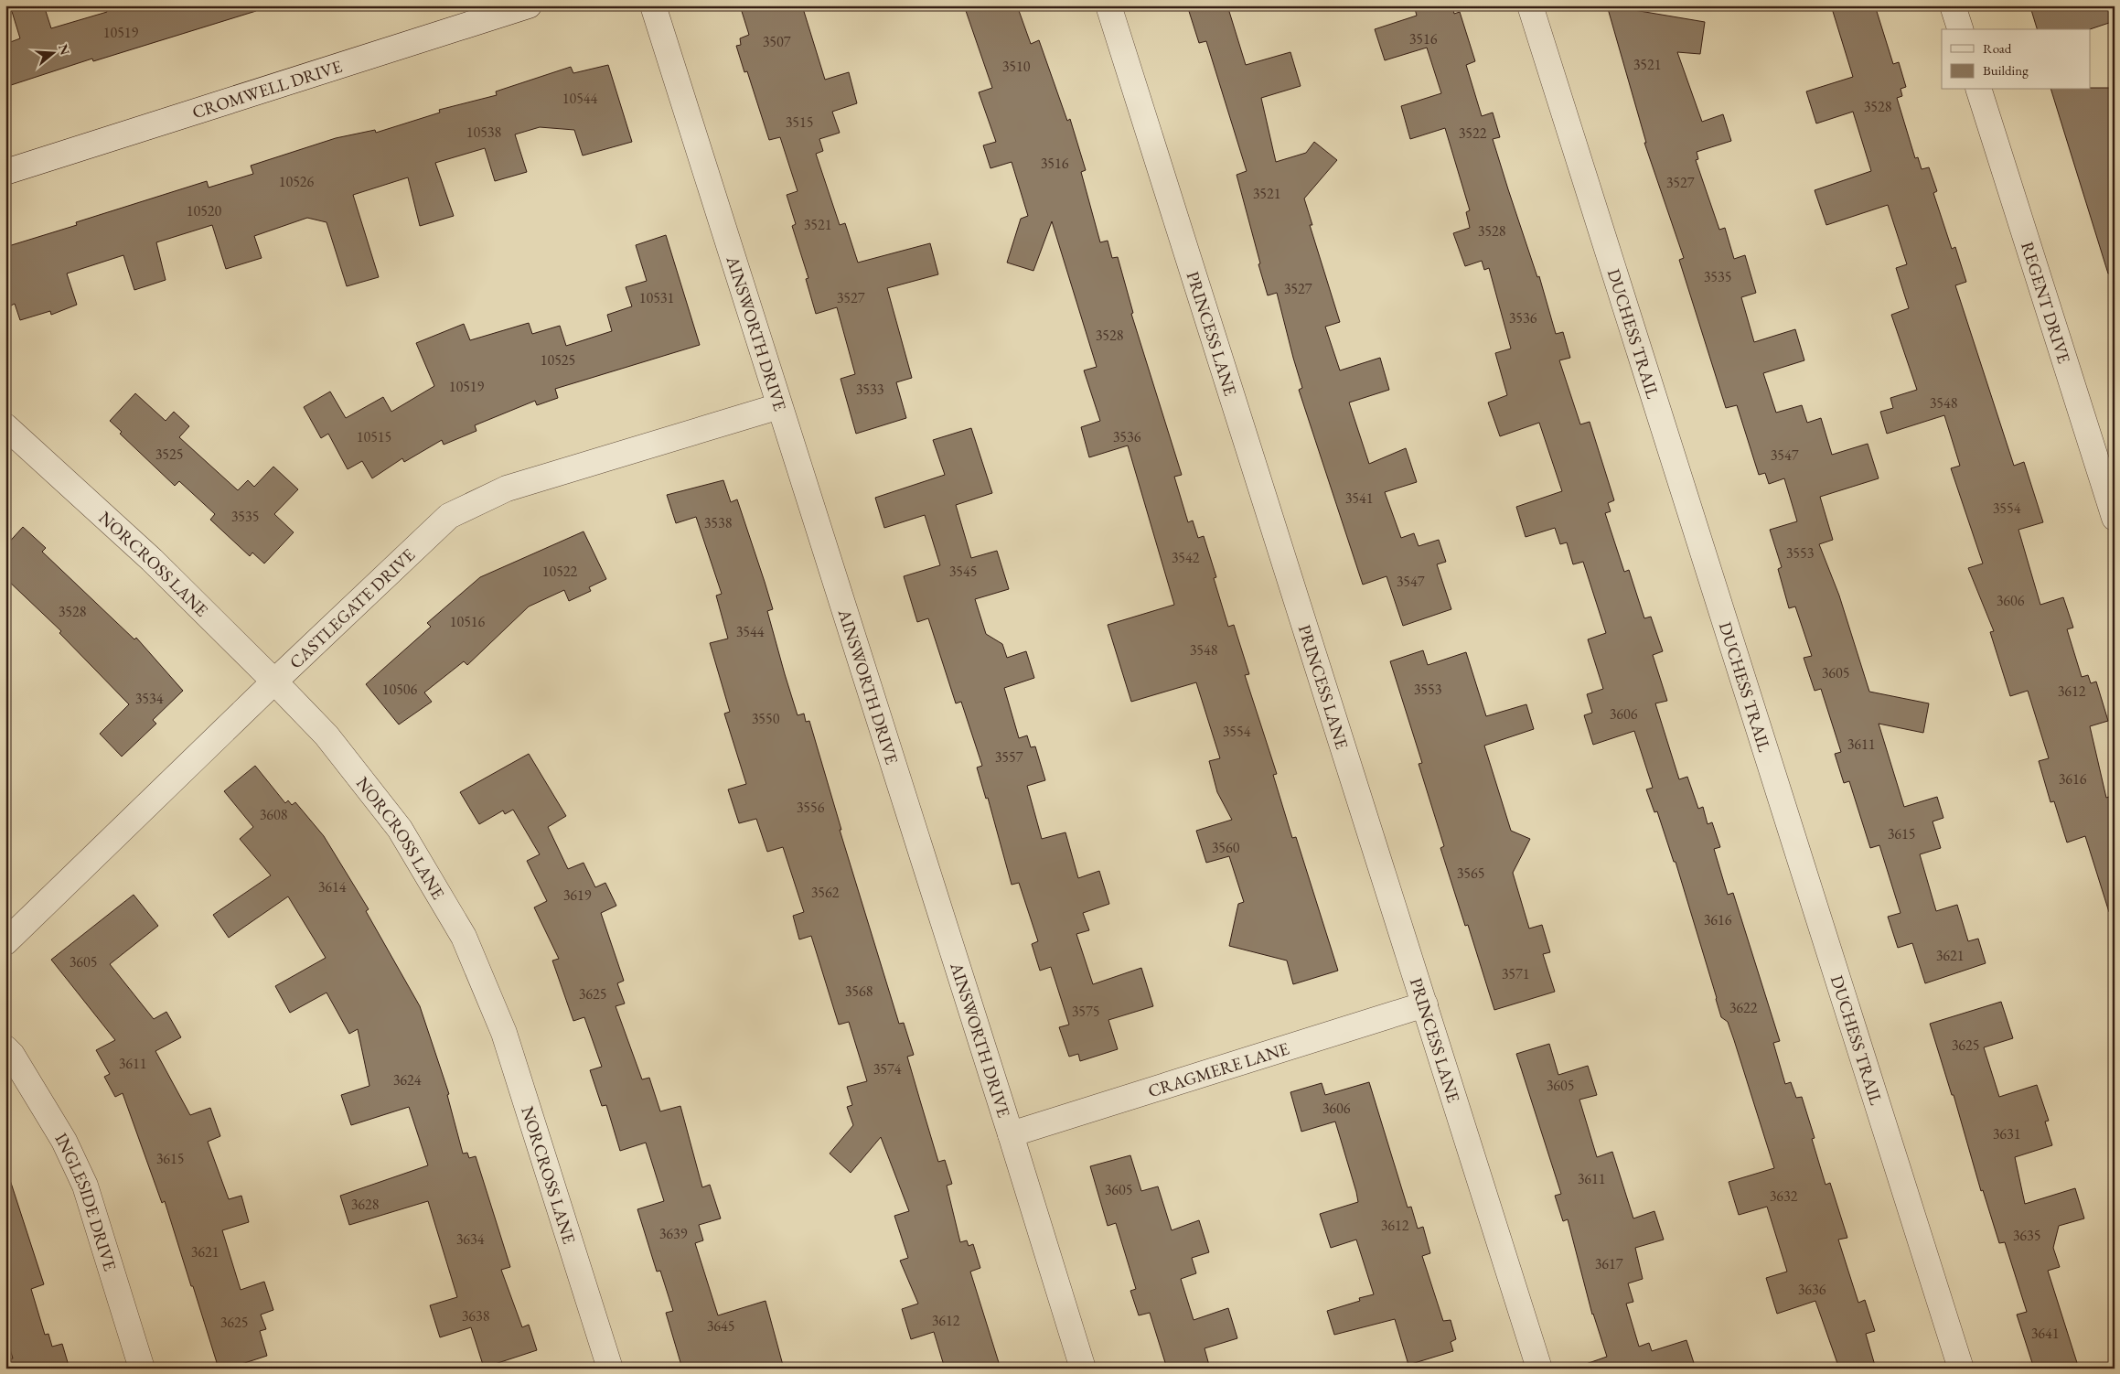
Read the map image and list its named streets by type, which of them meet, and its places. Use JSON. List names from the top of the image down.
{
  "streets": {
    "street": [
      "CROMWELL DRIVE",
      "REGENT DRIVE",
      "AINSWORTH DRIVE",
      "PRINCESS LANE",
      "DUCHESS TRAIL",
      "NORCROSS LANE",
      "CASTLEGATE DRIVE",
      "CRAGMERE LANE",
      "INGLESIDE DRIVE"
    ]
  },
  "crossings": [
    ["AINSWORTH DRIVE", "CASTLEGATE DRIVE"],
    ["AINSWORTH DRIVE", "CRAGMERE LANE"],
    ["PRINCESS LANE", "CRAGMERE LANE"],
    ["NORCROSS LANE", "CASTLEGATE DRIVE"]
  ],
  "house_numbers": [
    "10519",
    "3516",
    "3507",
    "3521",
    "3510",
    "10544",
    "3528",
    "3515",
    "10538",
    "3522",
    "3516",
    "10526",
    "3527",
    "3521",
    "10520",
    "3521",
    "3528",
    "3535",
    "3527",
    "10531",
    "3527",
    "3536",
    "3528",
    "10525",
    "10519",
    "3533",
    "3548",
    "10515",
    "3536",
    "3525",
    "3547",
    "3541",
    "3554",
    "3535",
    "3538",
    "3553",
    "3542",
    "10522",
    "3545",
    "3547",
    "3606",
    "3528",
    "10516",
    "3544",
    "3548",
    "3605",
    "10506",
    "3553",
    "3612",
    "3534",
    "3606",
    "3550",
    "3554",
    "3611",
    "3557",
    "3616",
    "3556",
    "3608",
    "3615",
    "3560",
    "3565",
    "3614",
    "3562",
    "3619",
    "3616",
    "3621",
    "3605",
    "3571",
    "3568",
    "3625",
    "3622",
    "3575",
    "3625",
    "3611",
    "3574",
    "3624",
    "3605",
    "3606",
    "3631",
    "3615",
    "3611",
    "3605",
    "3632",
    "3628",
    "3612",
    "3639",
    "3635",
    "3634",
    "3621",
    "3617",
    "3636",
    "3638",
    "3612",
    "3625",
    "3645",
    "3641"
  ],
  "legend": ["Road", "Building"],
  "north": "right"
}
